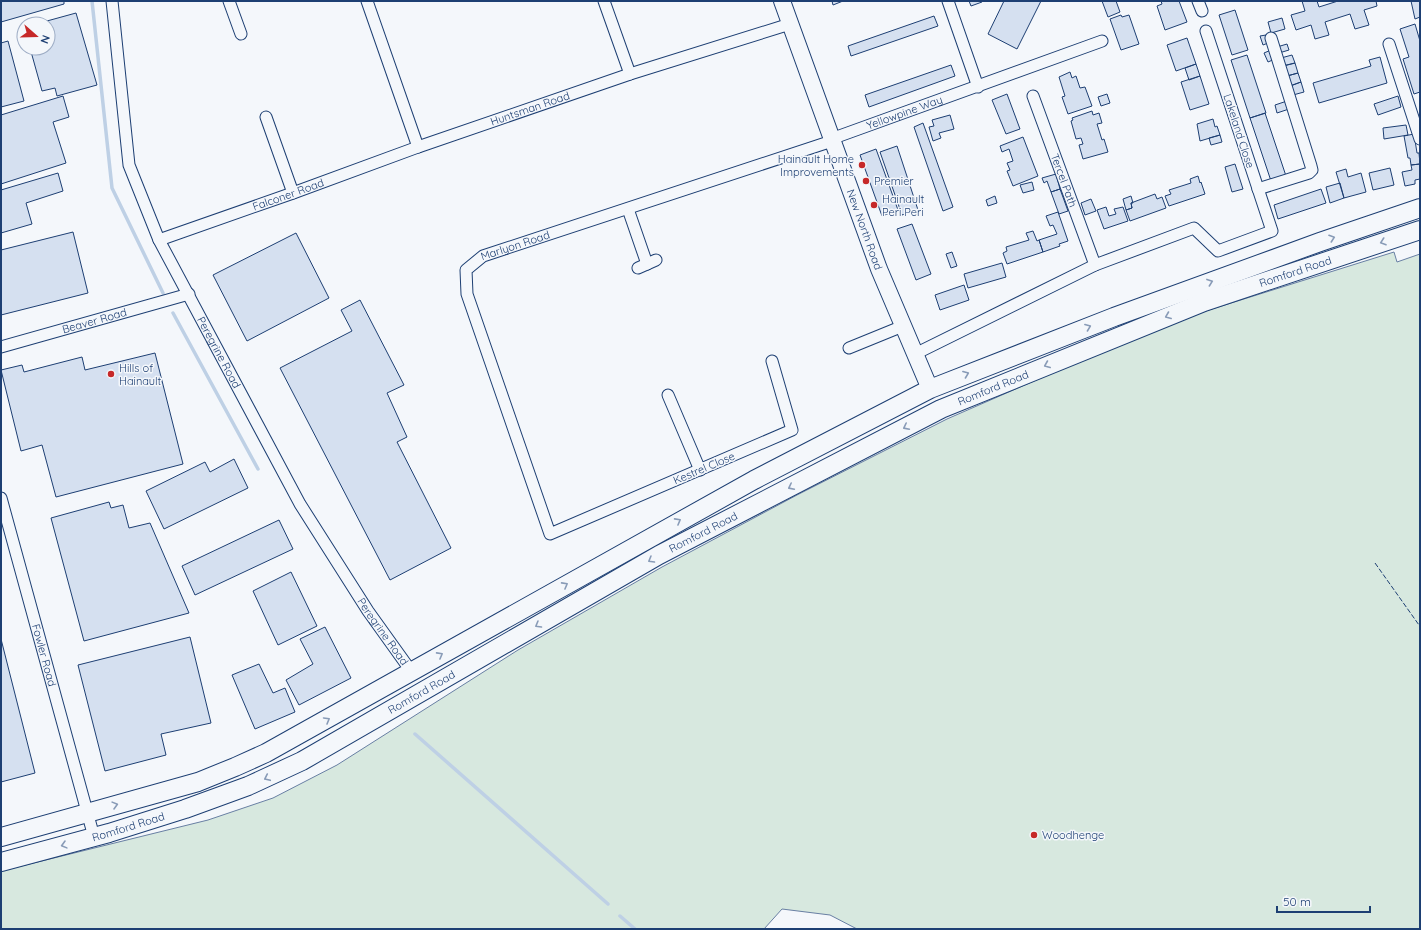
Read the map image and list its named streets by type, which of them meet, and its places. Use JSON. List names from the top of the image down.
{
  "streets": {
    "main road": ["Romford Road"],
    "street": [
      "Huntsman Road",
      "Yellowpine Way",
      "Lakeland Close",
      "Tercel Path",
      "Falconer Road",
      "New North Road",
      "Marlyon Road",
      "Beaver Road",
      "Peregrine Road",
      "Kestrel Close",
      "Fowler Road"
    ]
  },
  "crossings": [
    ["Huntsman Road", "Falconer Road"],
    ["Huntsman Road", "New North Road"],
    ["Yellowpine Way", "New North Road"],
    ["Yellowpine Way", "Marlyon Road"],
    ["Lakeland Close", "Tercel Path"],
    ["Falconer Road", "Peregrine Road"],
    ["New North Road", "Marlyon Road"],
    ["New North Road", "Romford Road"],
    ["Marlyon Road", "Kestrel Close"],
    ["Romford Road", "Peregrine Road"],
    ["Romford Road", "Fowler Road"],
    ["Beaver Road", "Peregrine Road"]
  ],
  "places": [
    "Hainault Home Improvements",
    "Premier",
    "Hainault Peri Peri",
    "Hills of Hainault",
    "Woodhenge"
  ],
  "scale_bar": "50 m",
  "north": "right"
}
